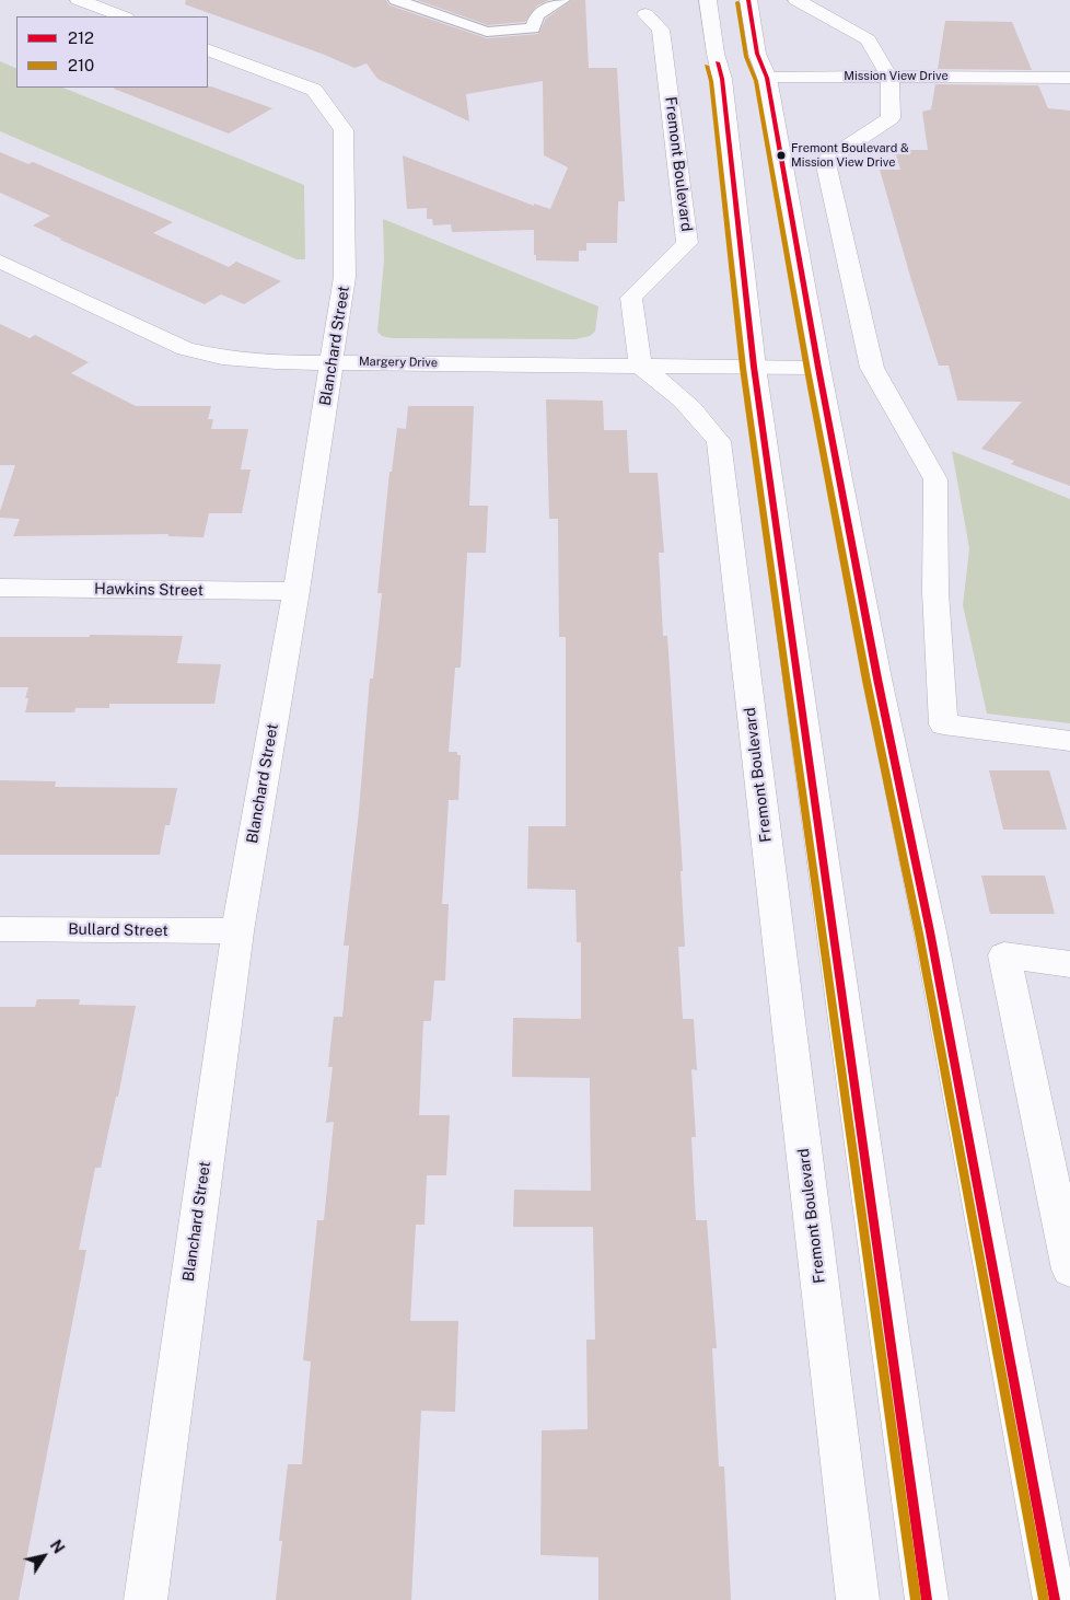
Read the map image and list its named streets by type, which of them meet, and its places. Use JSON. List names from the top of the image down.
{
  "streets": {
    "street": [
      "Mission View Drive",
      "Fremont Boulevard",
      "Blanchard Street",
      "Margery Drive",
      "Hawkins Street",
      "Bullard Street"
    ]
  },
  "crossings": [
    ["Fremont Boulevard", "Margery Drive"],
    ["Blanchard Street", "Margery Drive"],
    ["Blanchard Street", "Hawkins Street"],
    ["Blanchard Street", "Bullard Street"]
  ],
  "places": ["Fremont Boulevard & Mission View Drive"],
  "lines": ["transit line 212", "transit line 210"],
  "legend": ["212", "210"],
  "north": "top right"
}
